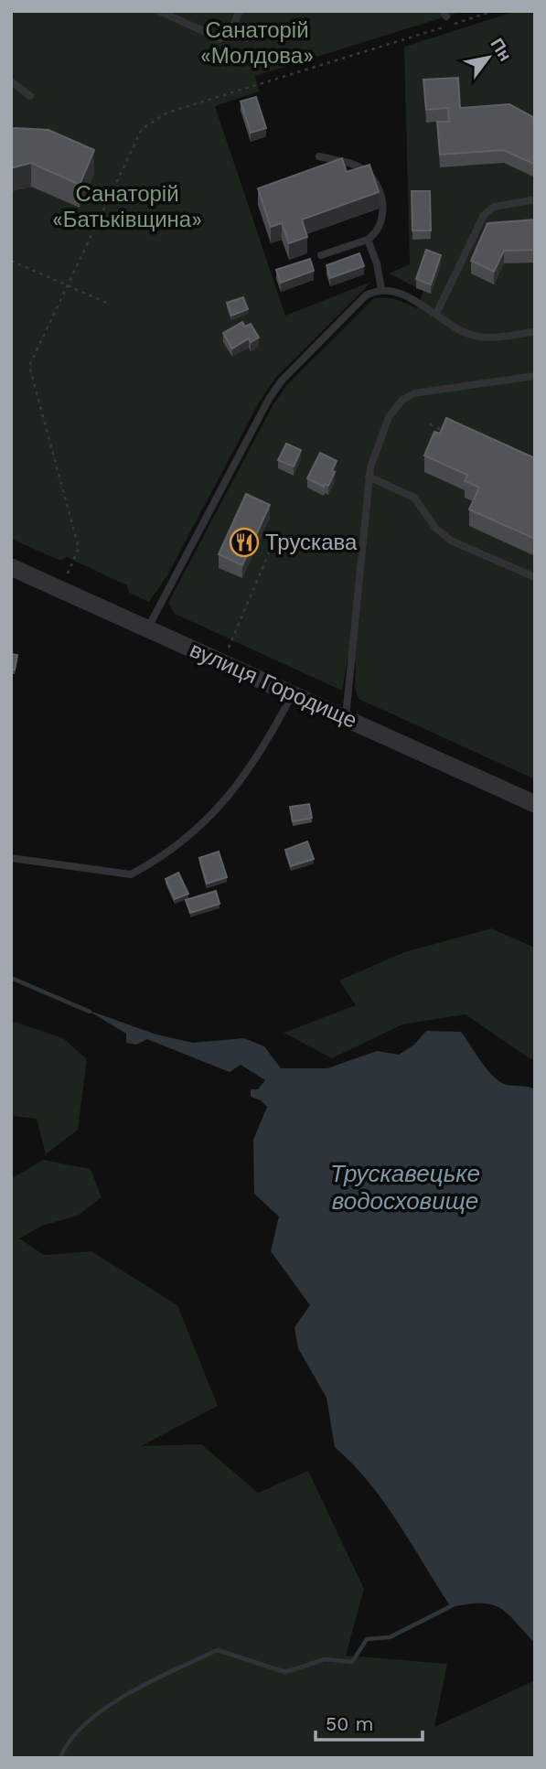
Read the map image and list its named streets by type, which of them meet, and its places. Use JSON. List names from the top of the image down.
{
  "streets": {
    "street": ["вулиця Городище"]
  },
  "water": ["Трускавецьке водосховище"],
  "parks": ["Санаторій «Молдова»", "Санаторій «Батьківщина»"],
  "places": {
    "restaurant": ["Трускава"]
  },
  "scale_bar": "50 m",
  "north": "top right"
}
